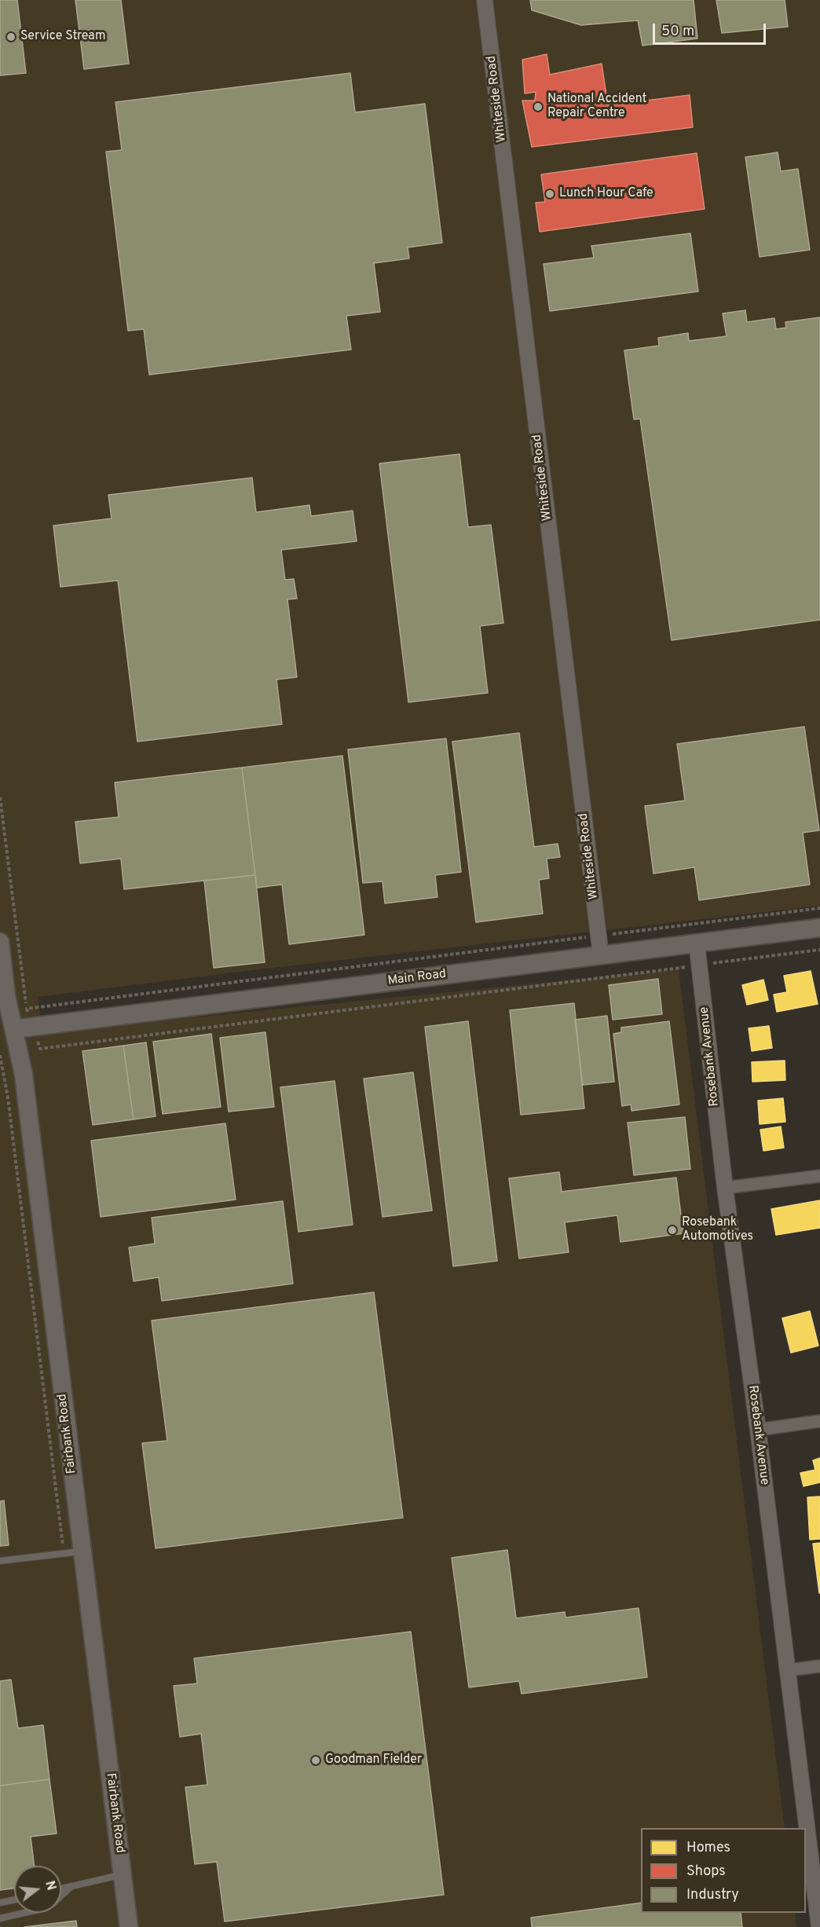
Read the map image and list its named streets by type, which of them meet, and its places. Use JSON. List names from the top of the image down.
{
  "streets": {
    "main road": ["Main Road", "Fairbank Road"],
    "street": ["Whiteside Road", "Rosebank Avenue"]
  },
  "crossings": [
    ["Whiteside Road", "Main Road"],
    ["Main Road", "Rosebank Avenue"],
    ["Main Road", "Fairbank Road"]
  ],
  "places": [
    "Service Stream",
    "National Accident Repair Centre",
    "Lunch Hour Cafe",
    "Rosebank Automotives",
    "Goodman Fielder"
  ],
  "legend": ["Homes", "Shops", "Industry"],
  "scale_bar": "50 m",
  "north": "right"
}
